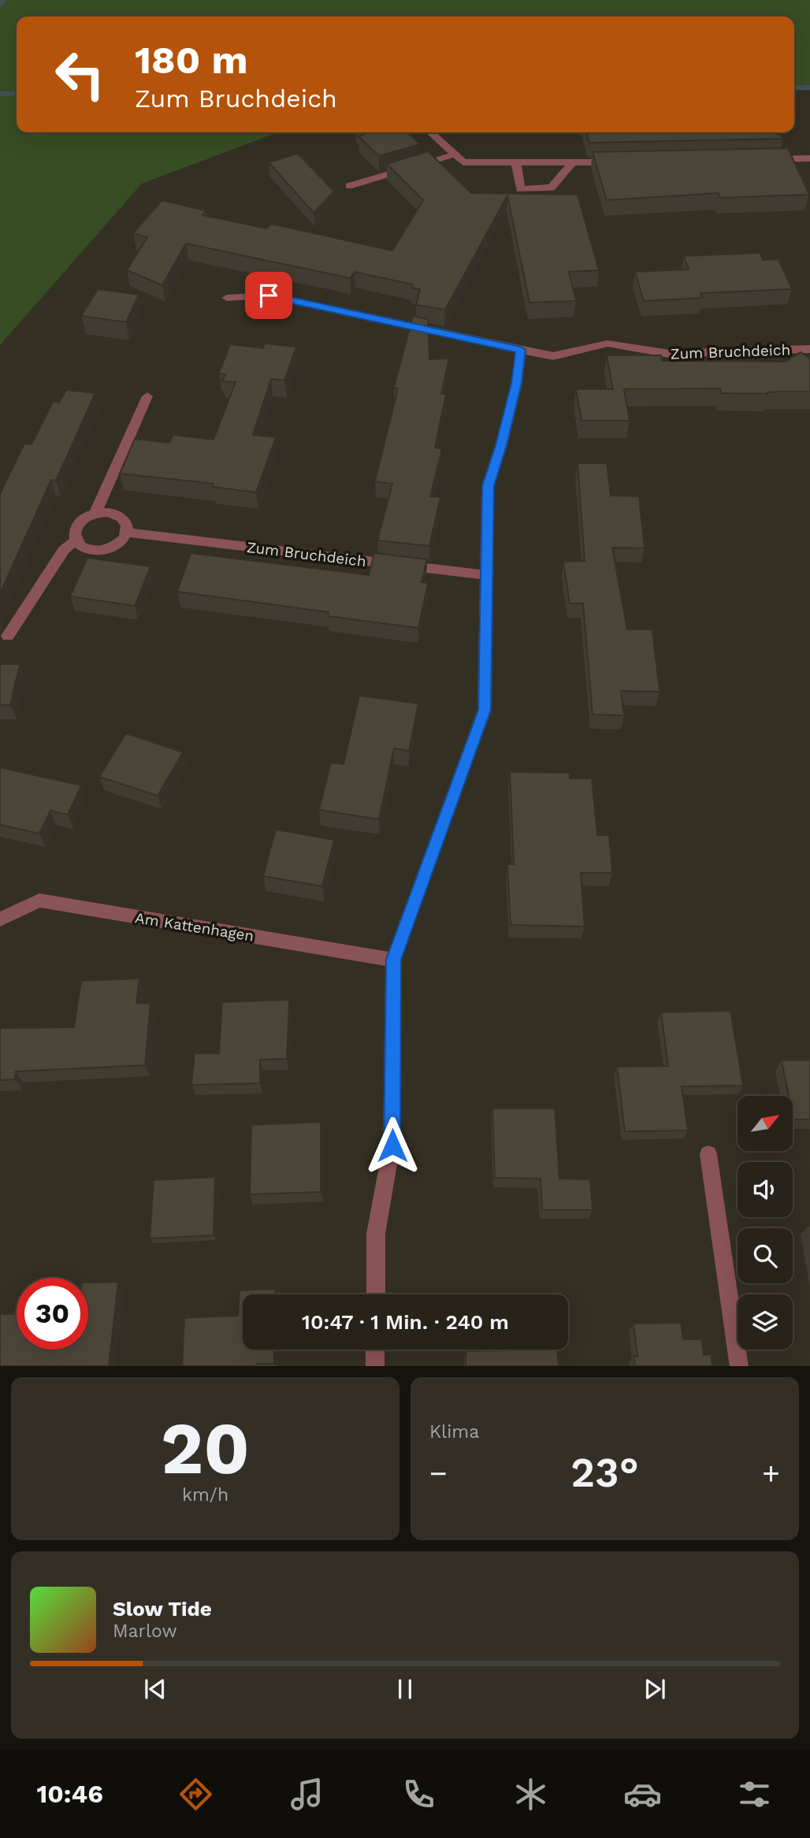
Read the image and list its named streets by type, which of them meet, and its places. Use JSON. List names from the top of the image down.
{
  "streets": {
    "street": ["Zum Bruchdeich", "Am Kattenhagen"]
  },
  "north": "top right",
  "page": {
    "turn": ["180 m", "Zum Bruchdeich"],
    "limit": "30",
    "trip": "10:47 · 1 Min. · 240 m",
    "tile": [
      ["20", "km/h"],
      "Klima"
    ],
    "heat": ["−", "23°", "+"],
    "song": ["Slow Tide", "Marlow"],
    "tabs": "10:46"
  }
}
